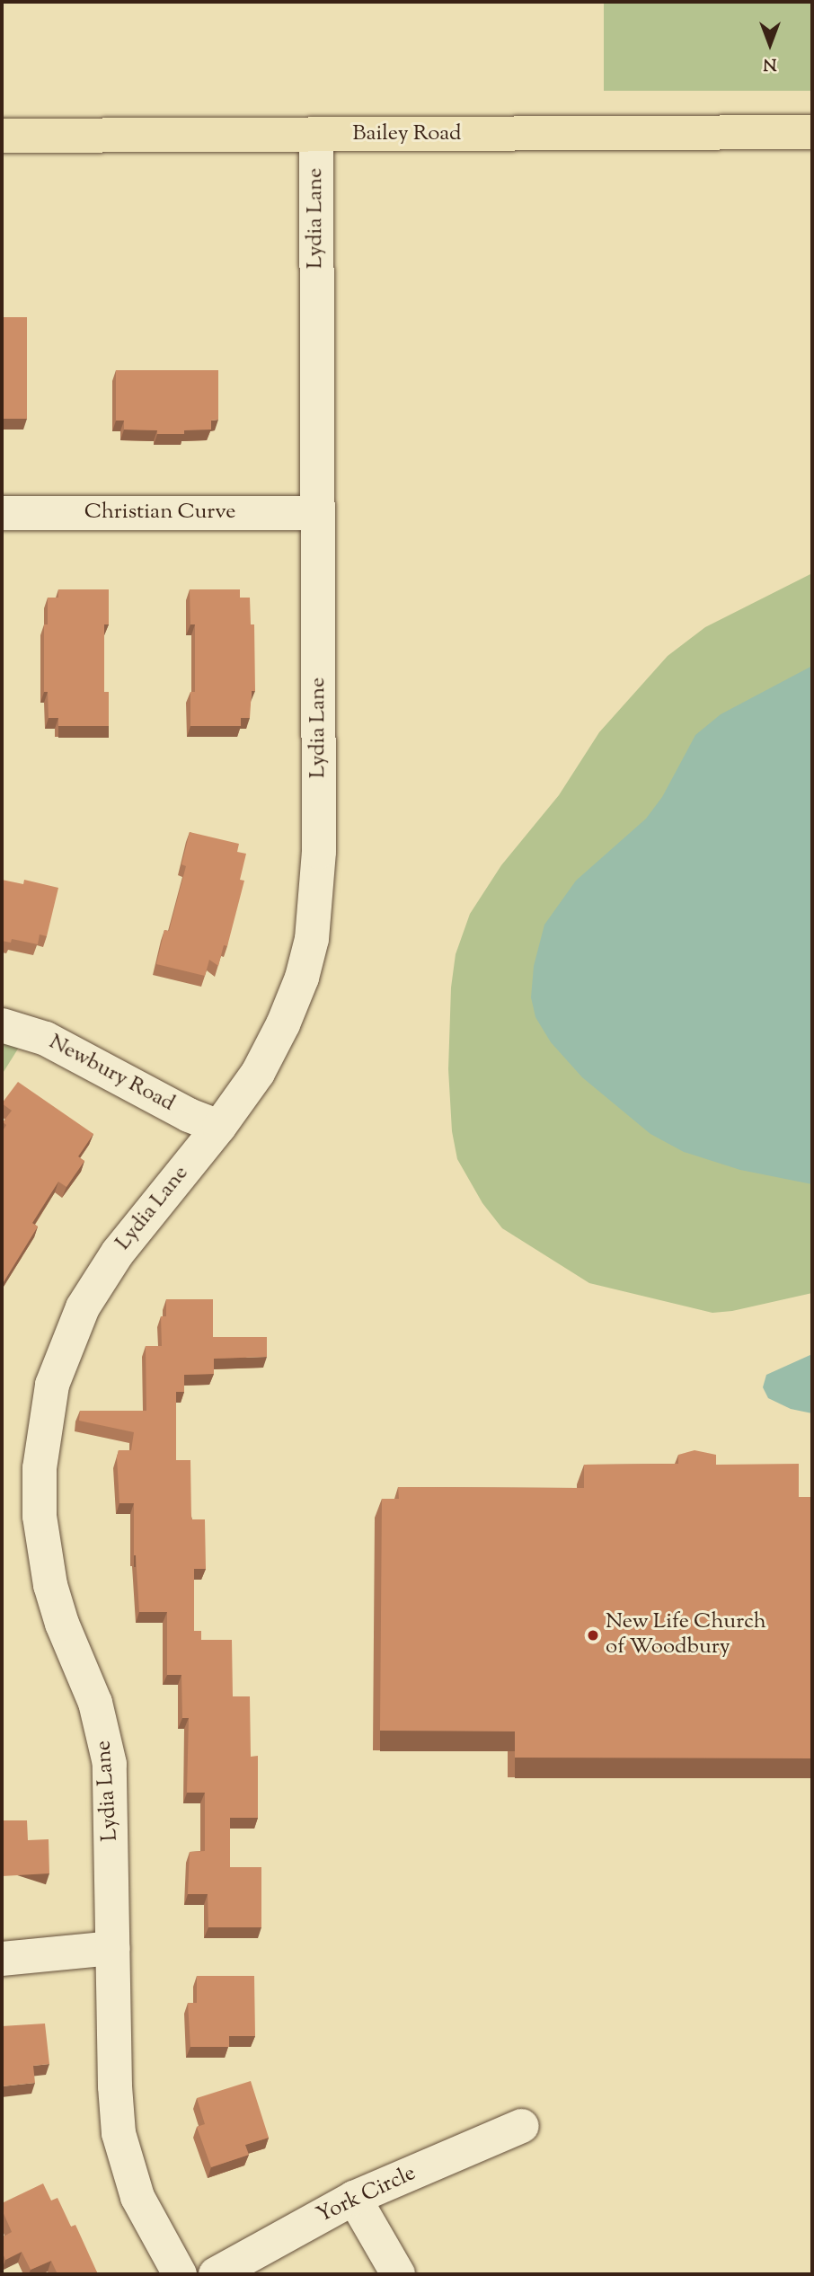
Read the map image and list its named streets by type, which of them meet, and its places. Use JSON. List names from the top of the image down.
{
  "streets": {
    "main road": ["Bailey Road"],
    "street": [
      "Lydia Lane",
      "Christian Curve",
      "Newbury Road",
      "York Circle"
    ]
  },
  "crossings": [
    ["Bailey Road", "Lydia Lane"],
    ["Lydia Lane", "Christian Curve"],
    ["Lydia Lane", "Newbury Road"]
  ],
  "places": ["New Life Church of Woodbury"],
  "north": "bottom"
}
